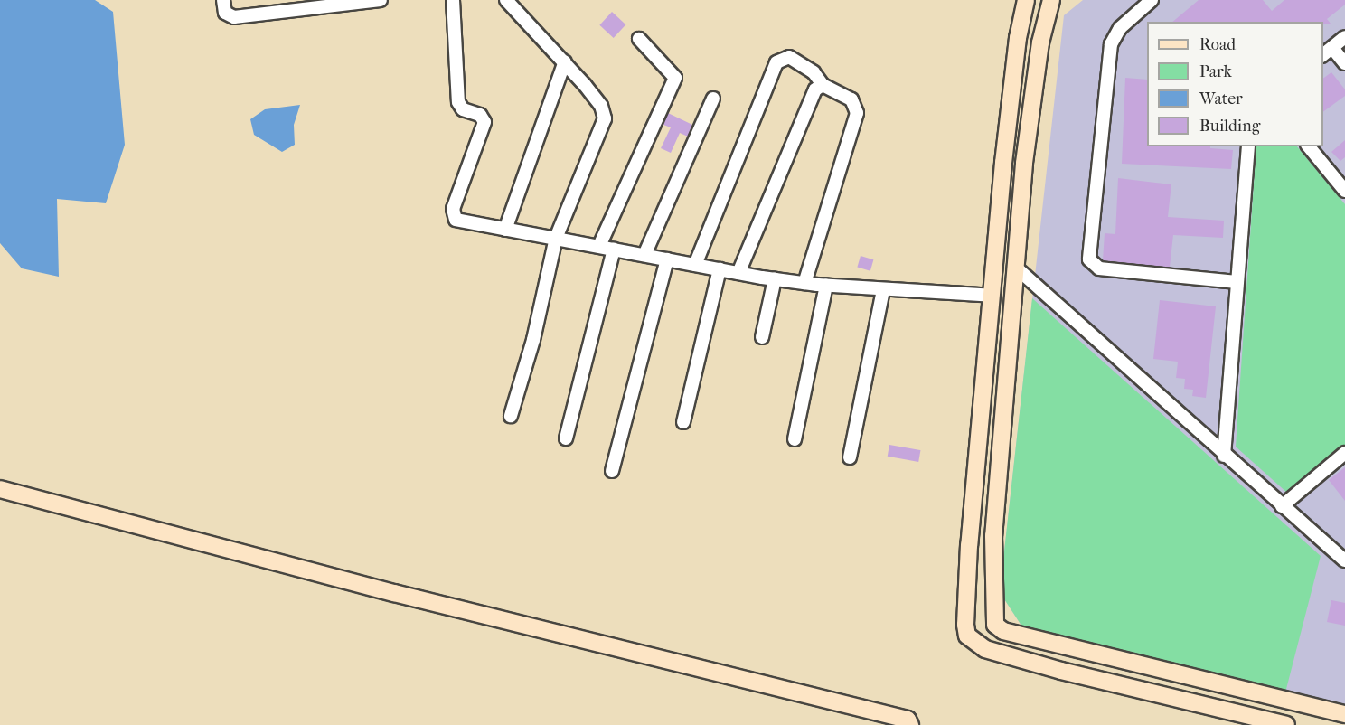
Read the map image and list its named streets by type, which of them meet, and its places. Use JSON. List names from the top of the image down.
{
  "legend": [
    "Road",
    "Park",
    "Water",
    "Building"
  ]
}
